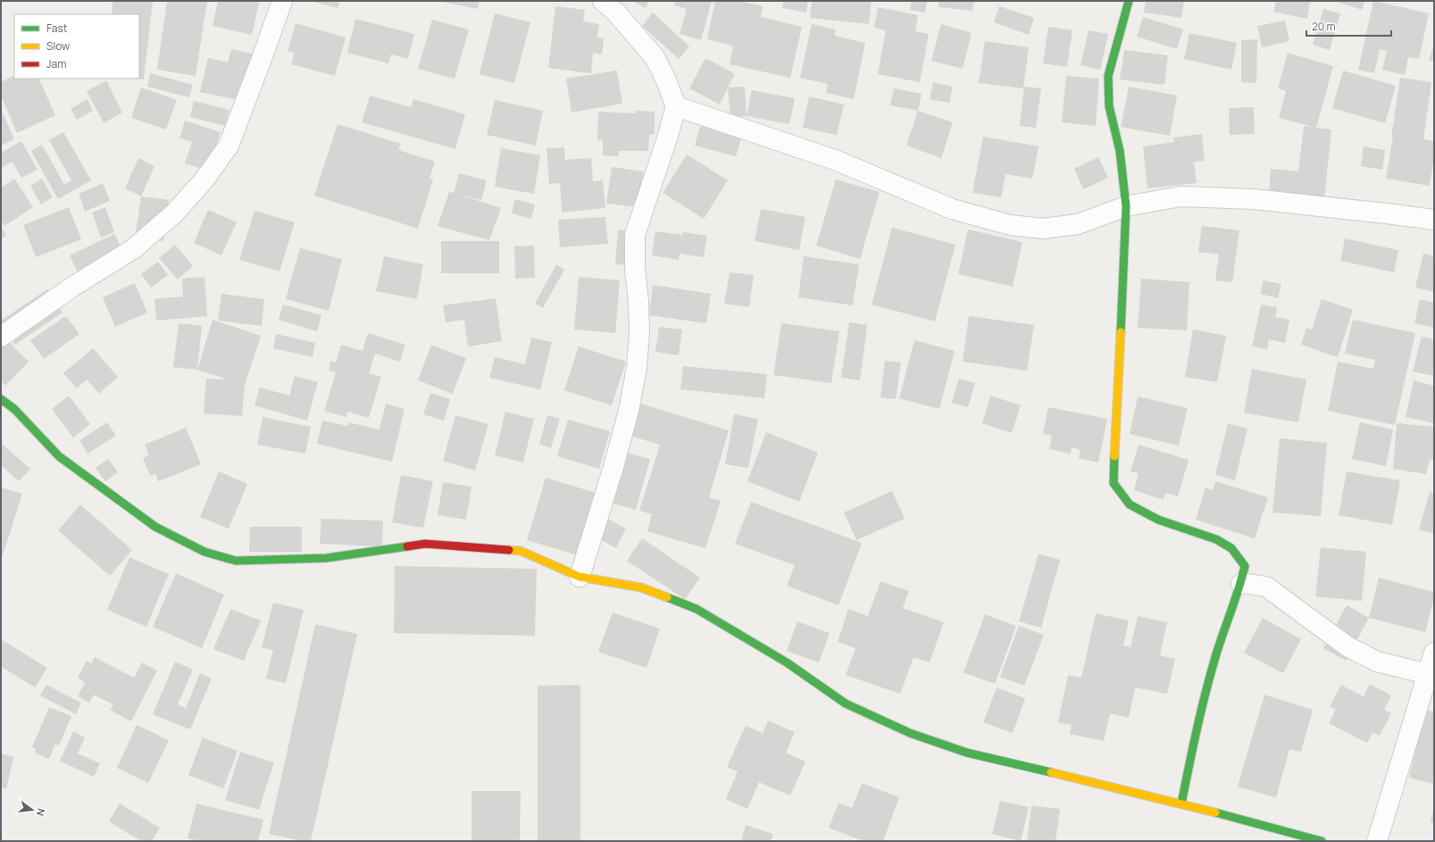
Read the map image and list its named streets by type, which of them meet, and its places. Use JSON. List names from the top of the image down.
{
  "legend": ["Fast", "Slow", "Jam"],
  "scale_bar": "20 m",
  "north": "right"
}
